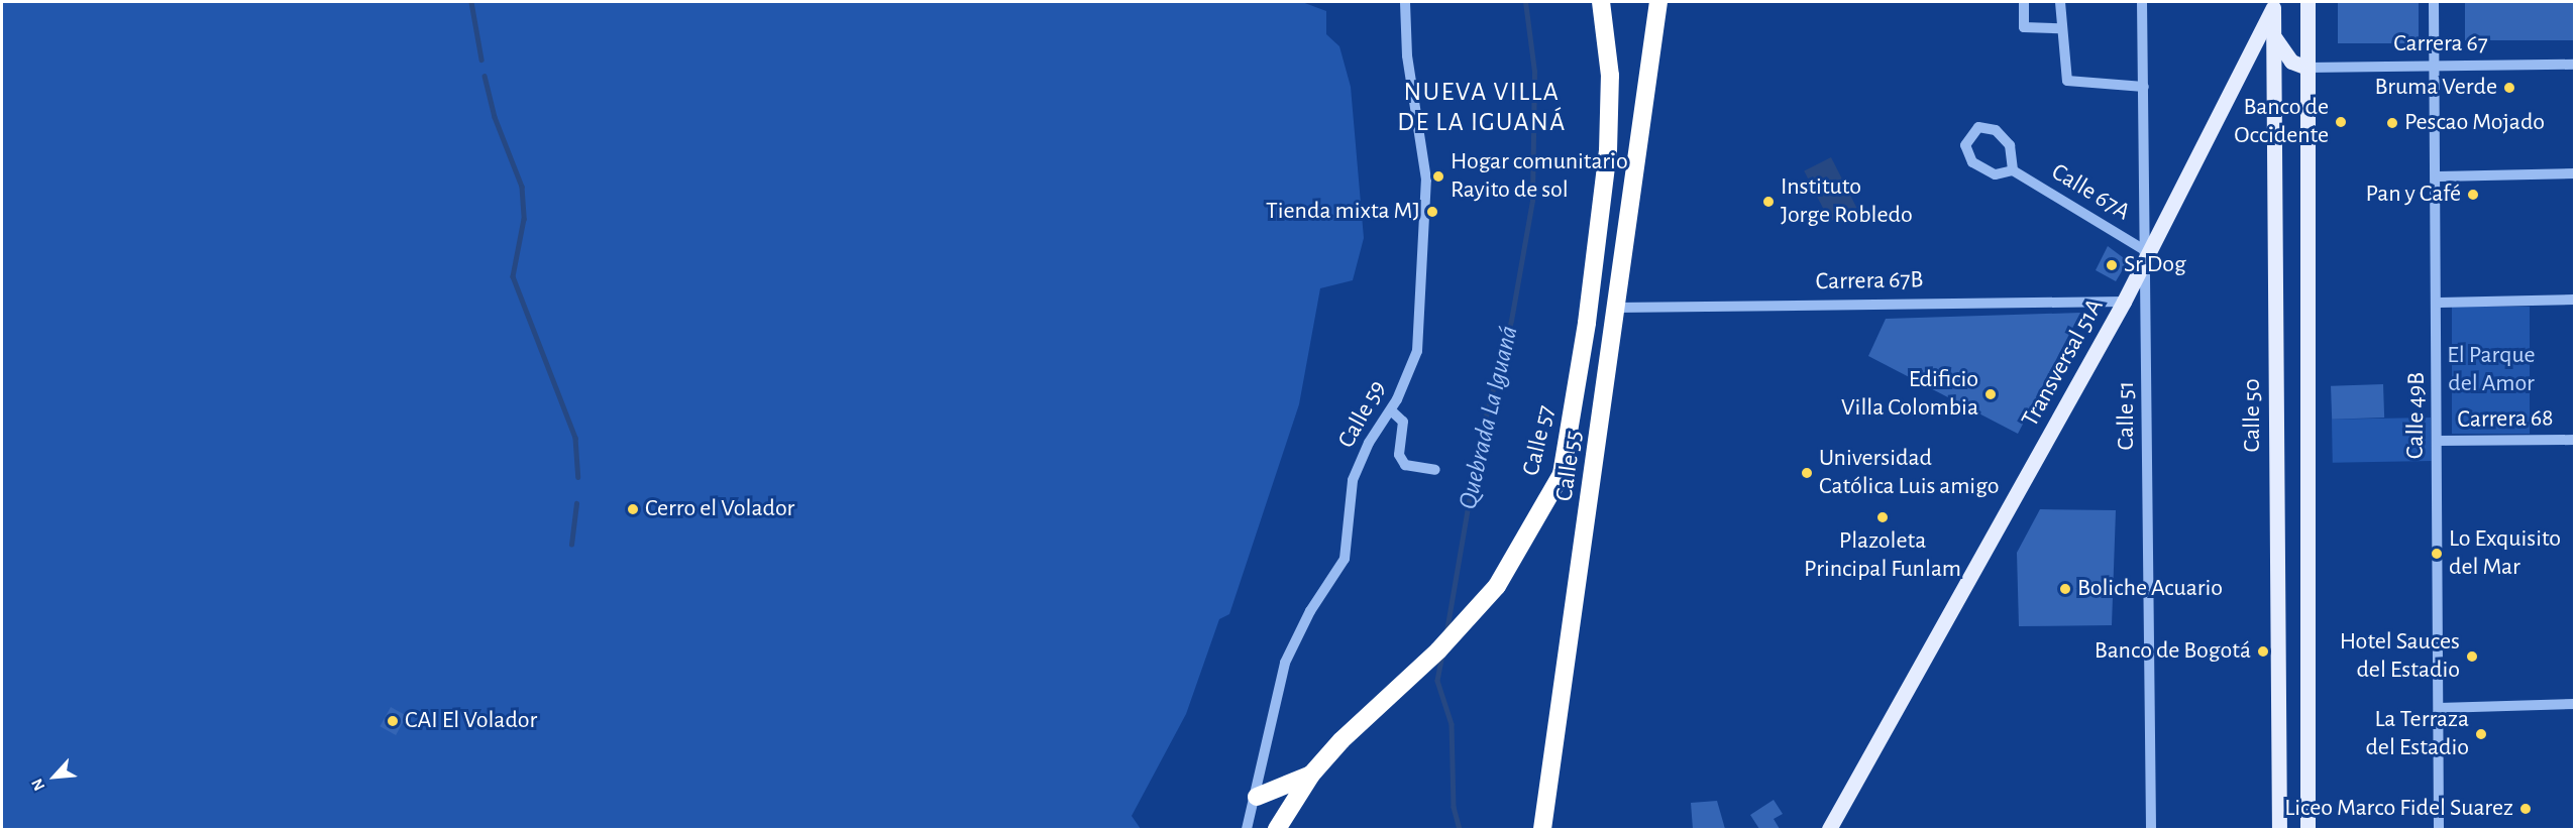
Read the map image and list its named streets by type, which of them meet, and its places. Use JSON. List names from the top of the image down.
{
  "streets": {
    "highway": ["Calle 57", "Calle 55"],
    "main road": ["Transversal 51A", "Calle 50"],
    "street": [
      "Carrera 67",
      "Calle 67A",
      "Carrera 67B",
      "Calle 59",
      "Calle 51",
      "Calle 49B",
      "Carrera 68"
    ]
  },
  "crossings": [
    ["Carrera 67", "Calle 49B"],
    ["Calle 67A", "Transversal 51A"],
    ["Calle 67A", "Calle 51"],
    ["Carrera 67B", "Transversal 51A"],
    ["Carrera 67B", "Calle 55"],
    ["Transversal 51A", "Calle 51"],
    ["Transversal 51A", "Calle 50"],
    ["Calle 49B", "Carrera 68"]
  ],
  "districts": ["NUEVA VILLA DE LA IGUANÁ"],
  "water": ["Quebrada La Iguaná"],
  "parks": ["El Parque del Amor"],
  "places": [
    "Bruma Verde",
    "Banco de Occidente",
    "Pescao Mojado",
    "Hogar comunitario Rayito de sol",
    "Pan y Café",
    "Instituto Jorge Robledo",
    "Tienda mixta MJ",
    "Sr Dog",
    "Edificio Villa Colombia",
    "Universidad Católica Luis amigo",
    "Cerro el Volador",
    "Plazoleta Principal Funlam",
    "Lo Exquisito del Mar",
    "Boliche Acuario",
    "Banco de Bogotá",
    "Hotel Sauces del Estadio",
    "CAI El Volador",
    "La Terraza del Estadio",
    "Liceo Marco Fidel Suarez"
  ],
  "north": "bottom left"
}
